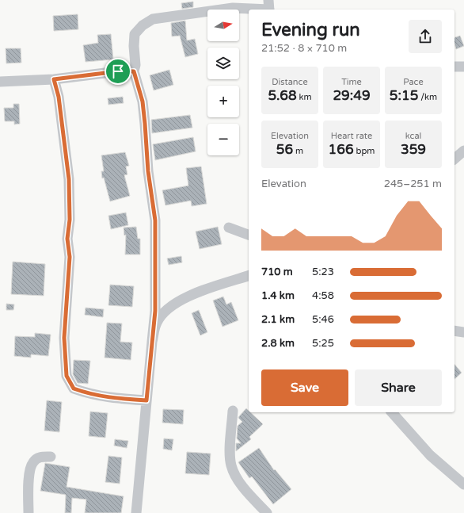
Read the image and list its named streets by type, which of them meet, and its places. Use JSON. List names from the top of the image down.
{
  "north": "right",
  "page": {
    "map_buttons": ["+", "−"],
    "heading": ["Evening run", "21:52 · 8 × 710 m"],
    "stats": [
      ["Distance", "5.68 km"],
      ["Time", "29:49"],
      ["Pace", "5:15 /km"],
      ["Elevation", "56 m"],
      ["Heart rate", "166 bpm"],
      ["kcal", "359"]
    ],
    "chart": ["Elevation", "245–251 m"],
    "list": [
      {
        "name": "710 m",
        "note": "5:23"
      },
      {
        "name": "1.4 km",
        "note": "4:58"
      },
      {
        "name": "2.1 km",
        "note": "5:46"
      },
      {
        "name": "2.8 km",
        "note": "5:25"
      }
    ],
    "buttons": ["Save", "Share"]
  }
}
